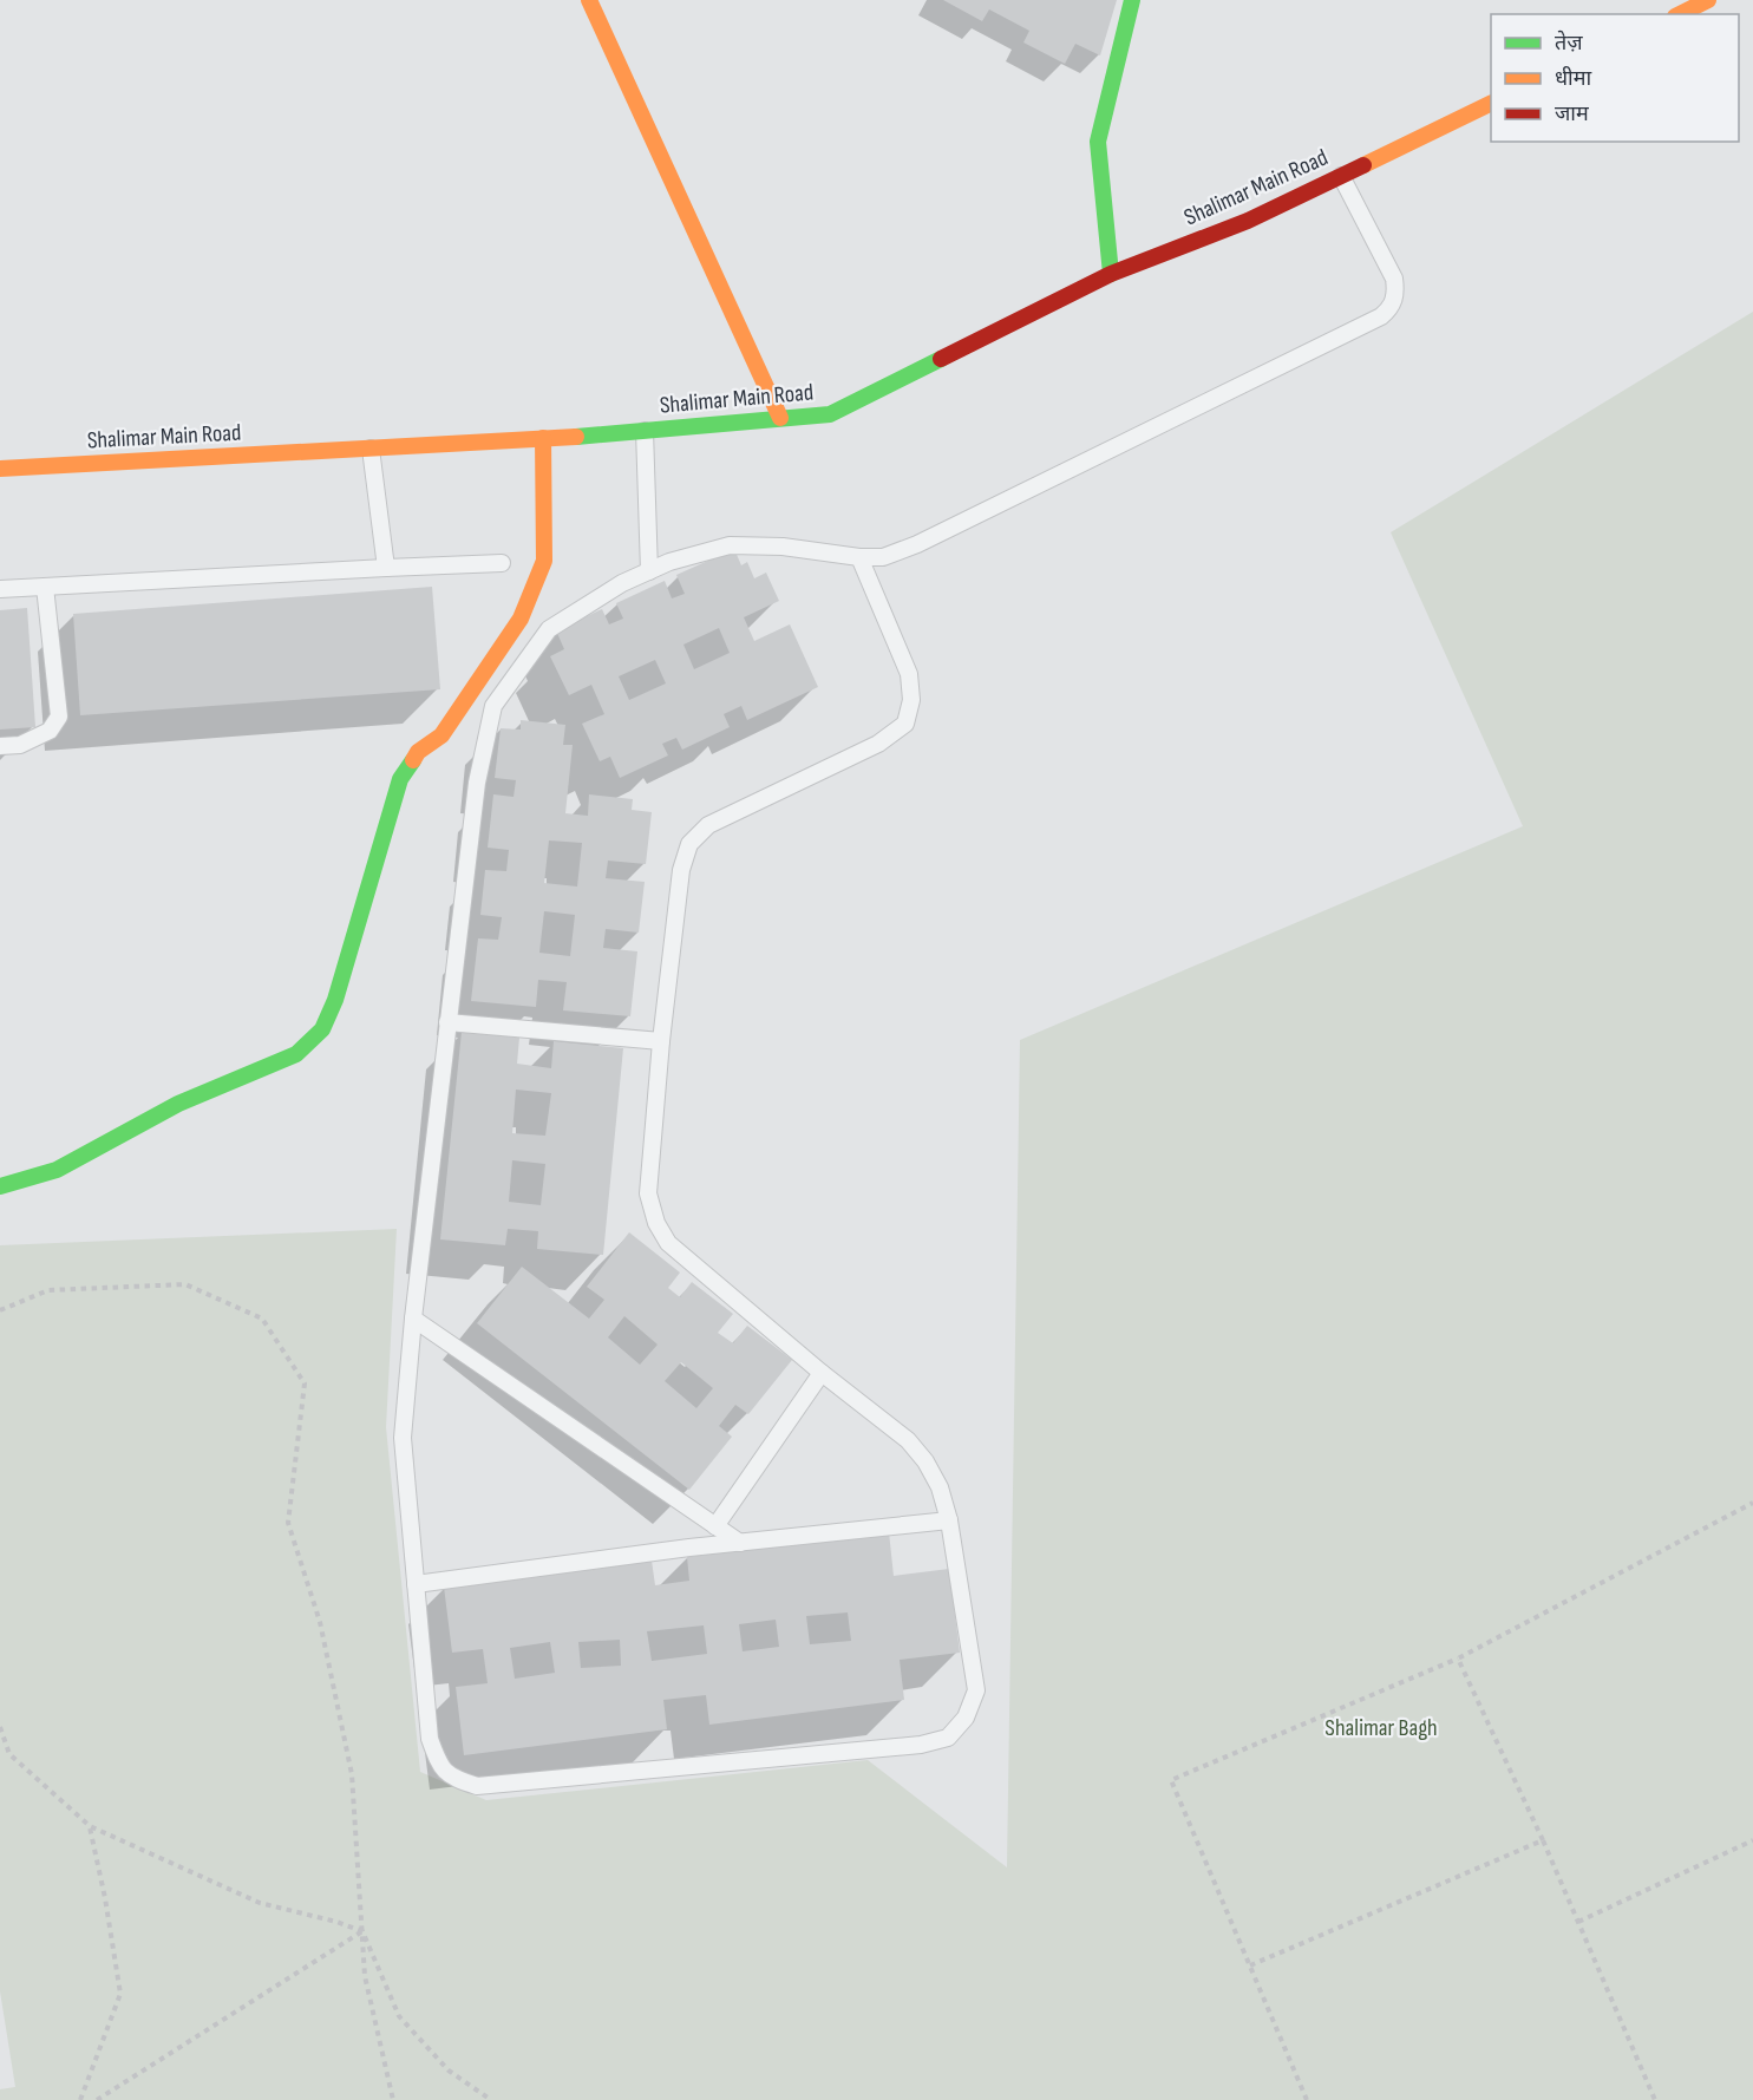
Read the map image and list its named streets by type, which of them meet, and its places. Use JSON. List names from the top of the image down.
{
  "streets": {
    "street": ["Shalimar Main Road"]
  },
  "parks": ["Shalimar Bagh"],
  "legend": ["तेज़", "धीमा", "जाम"]
}
